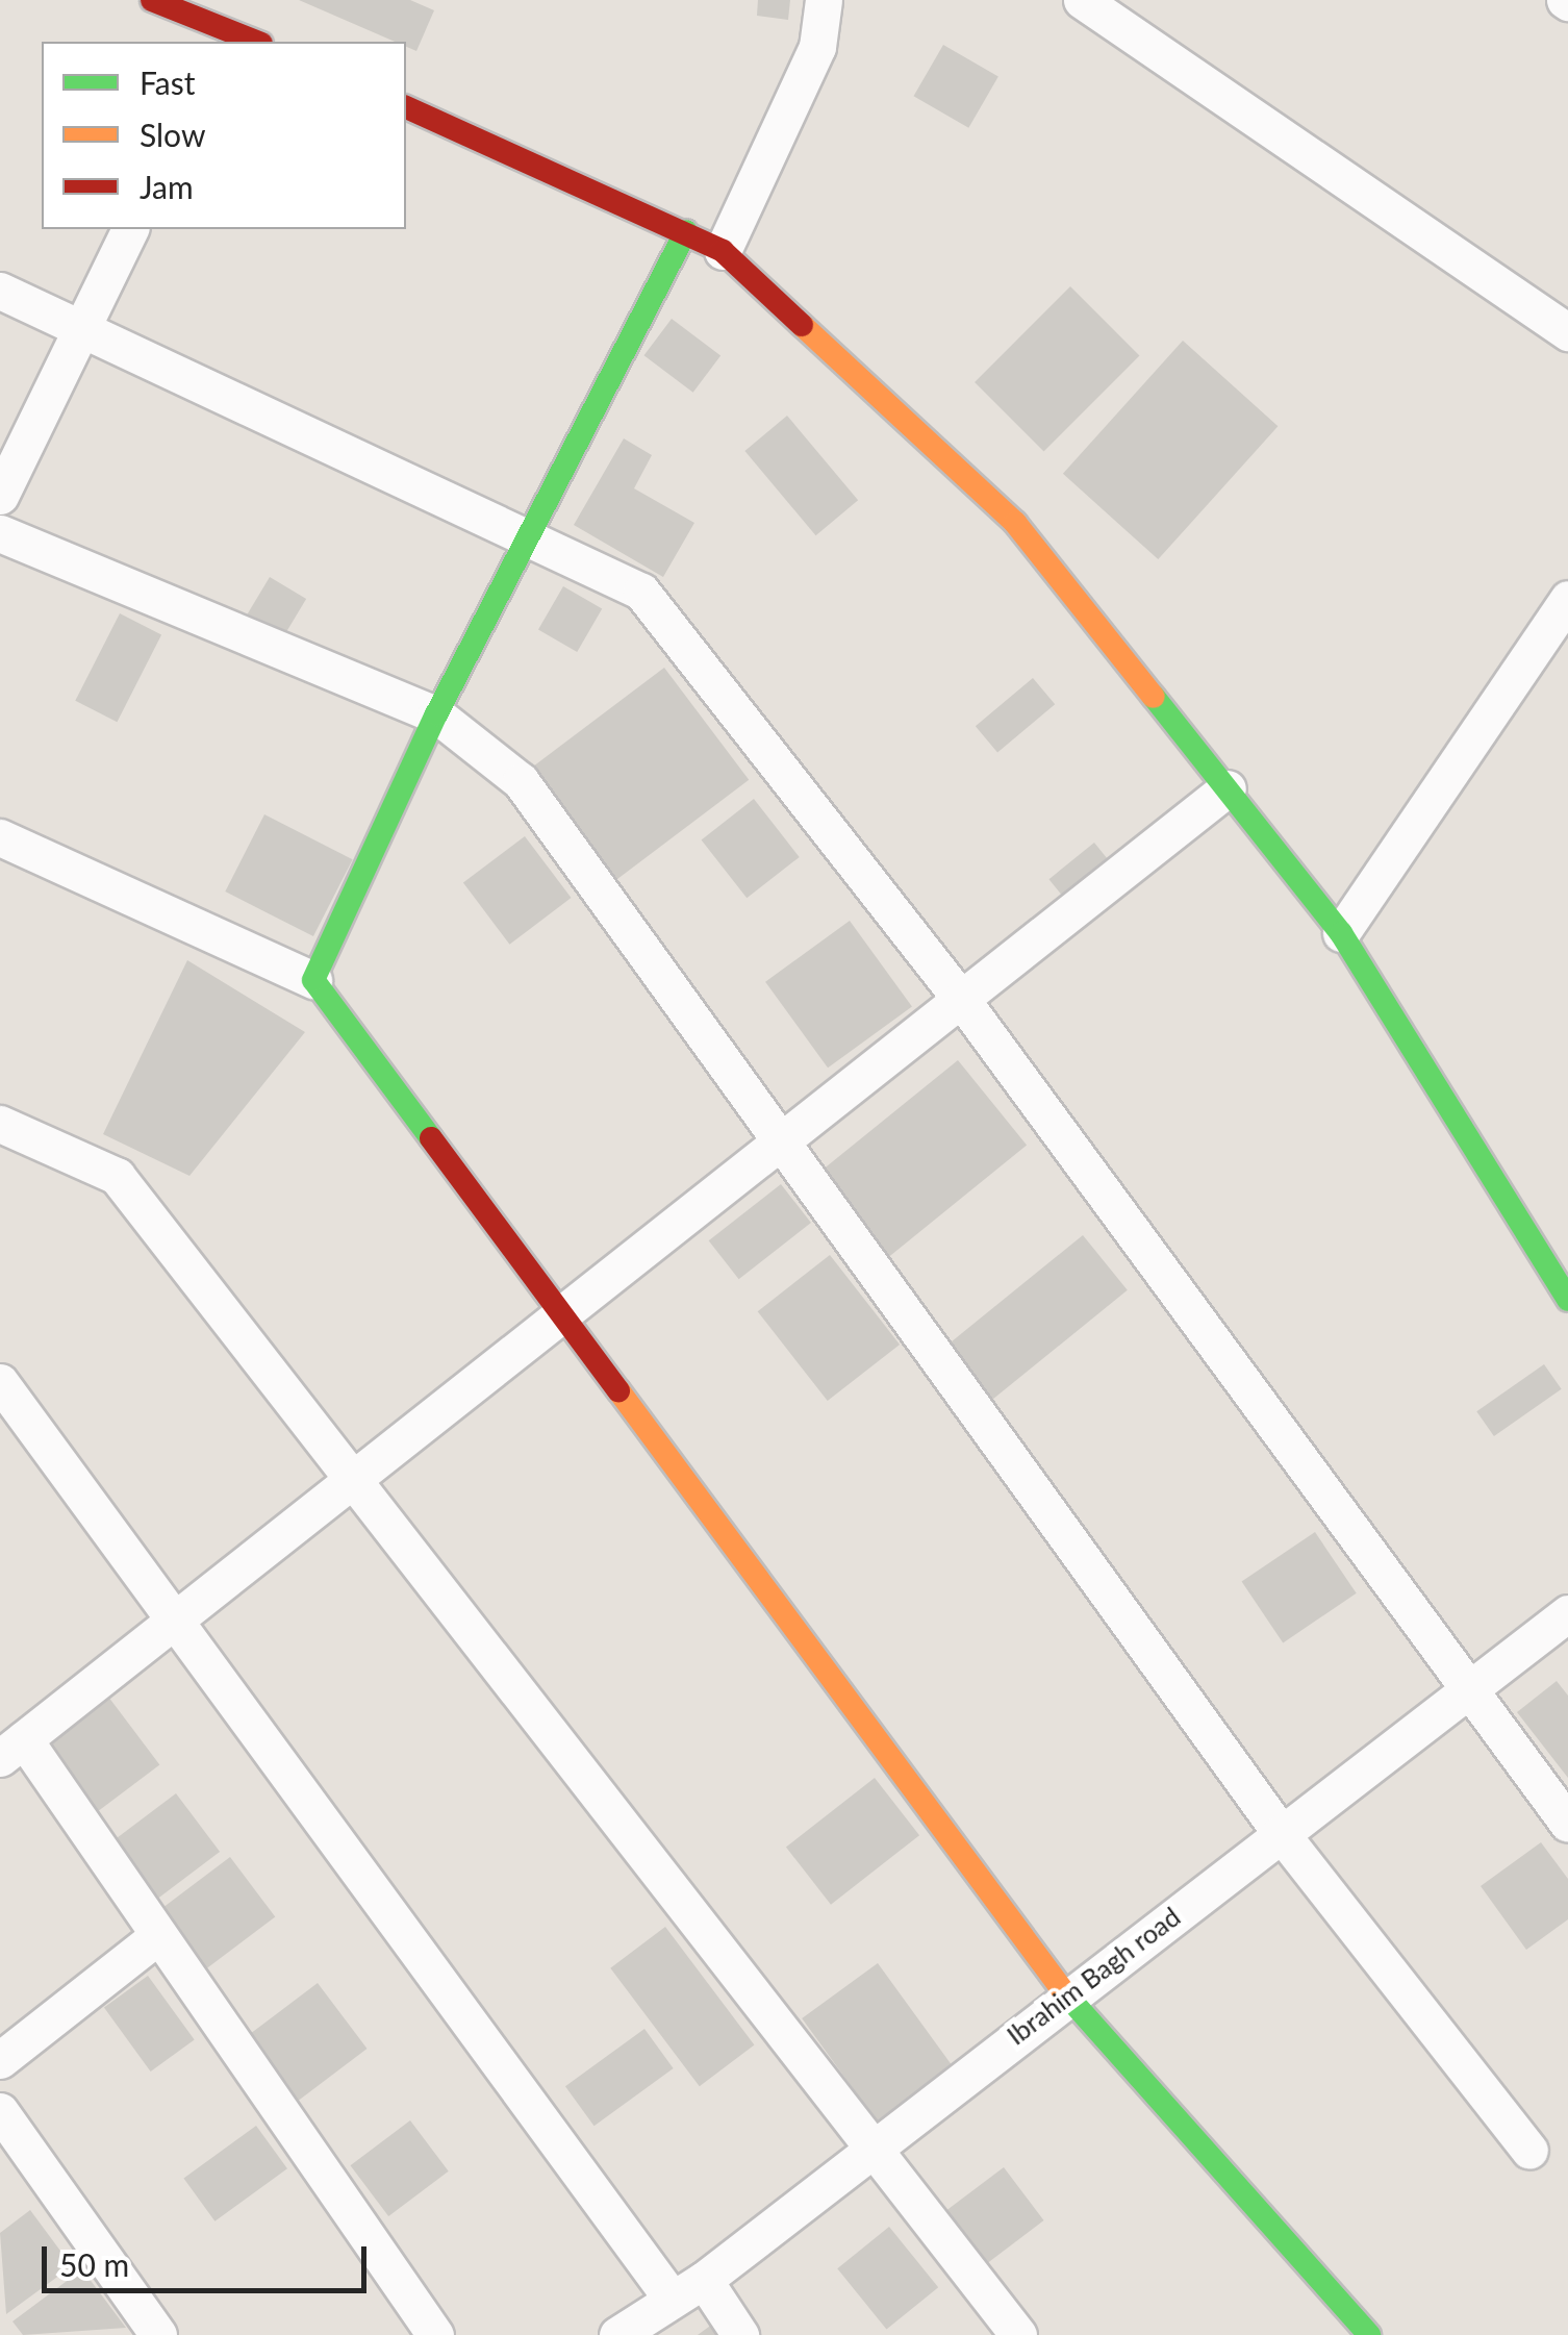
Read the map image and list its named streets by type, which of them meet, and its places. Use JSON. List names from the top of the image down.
{
  "streets": {
    "street": ["Ibrahim Bagh road"]
  },
  "legend": ["Fast", "Slow", "Jam"],
  "scale_bar": "50 m"
}
